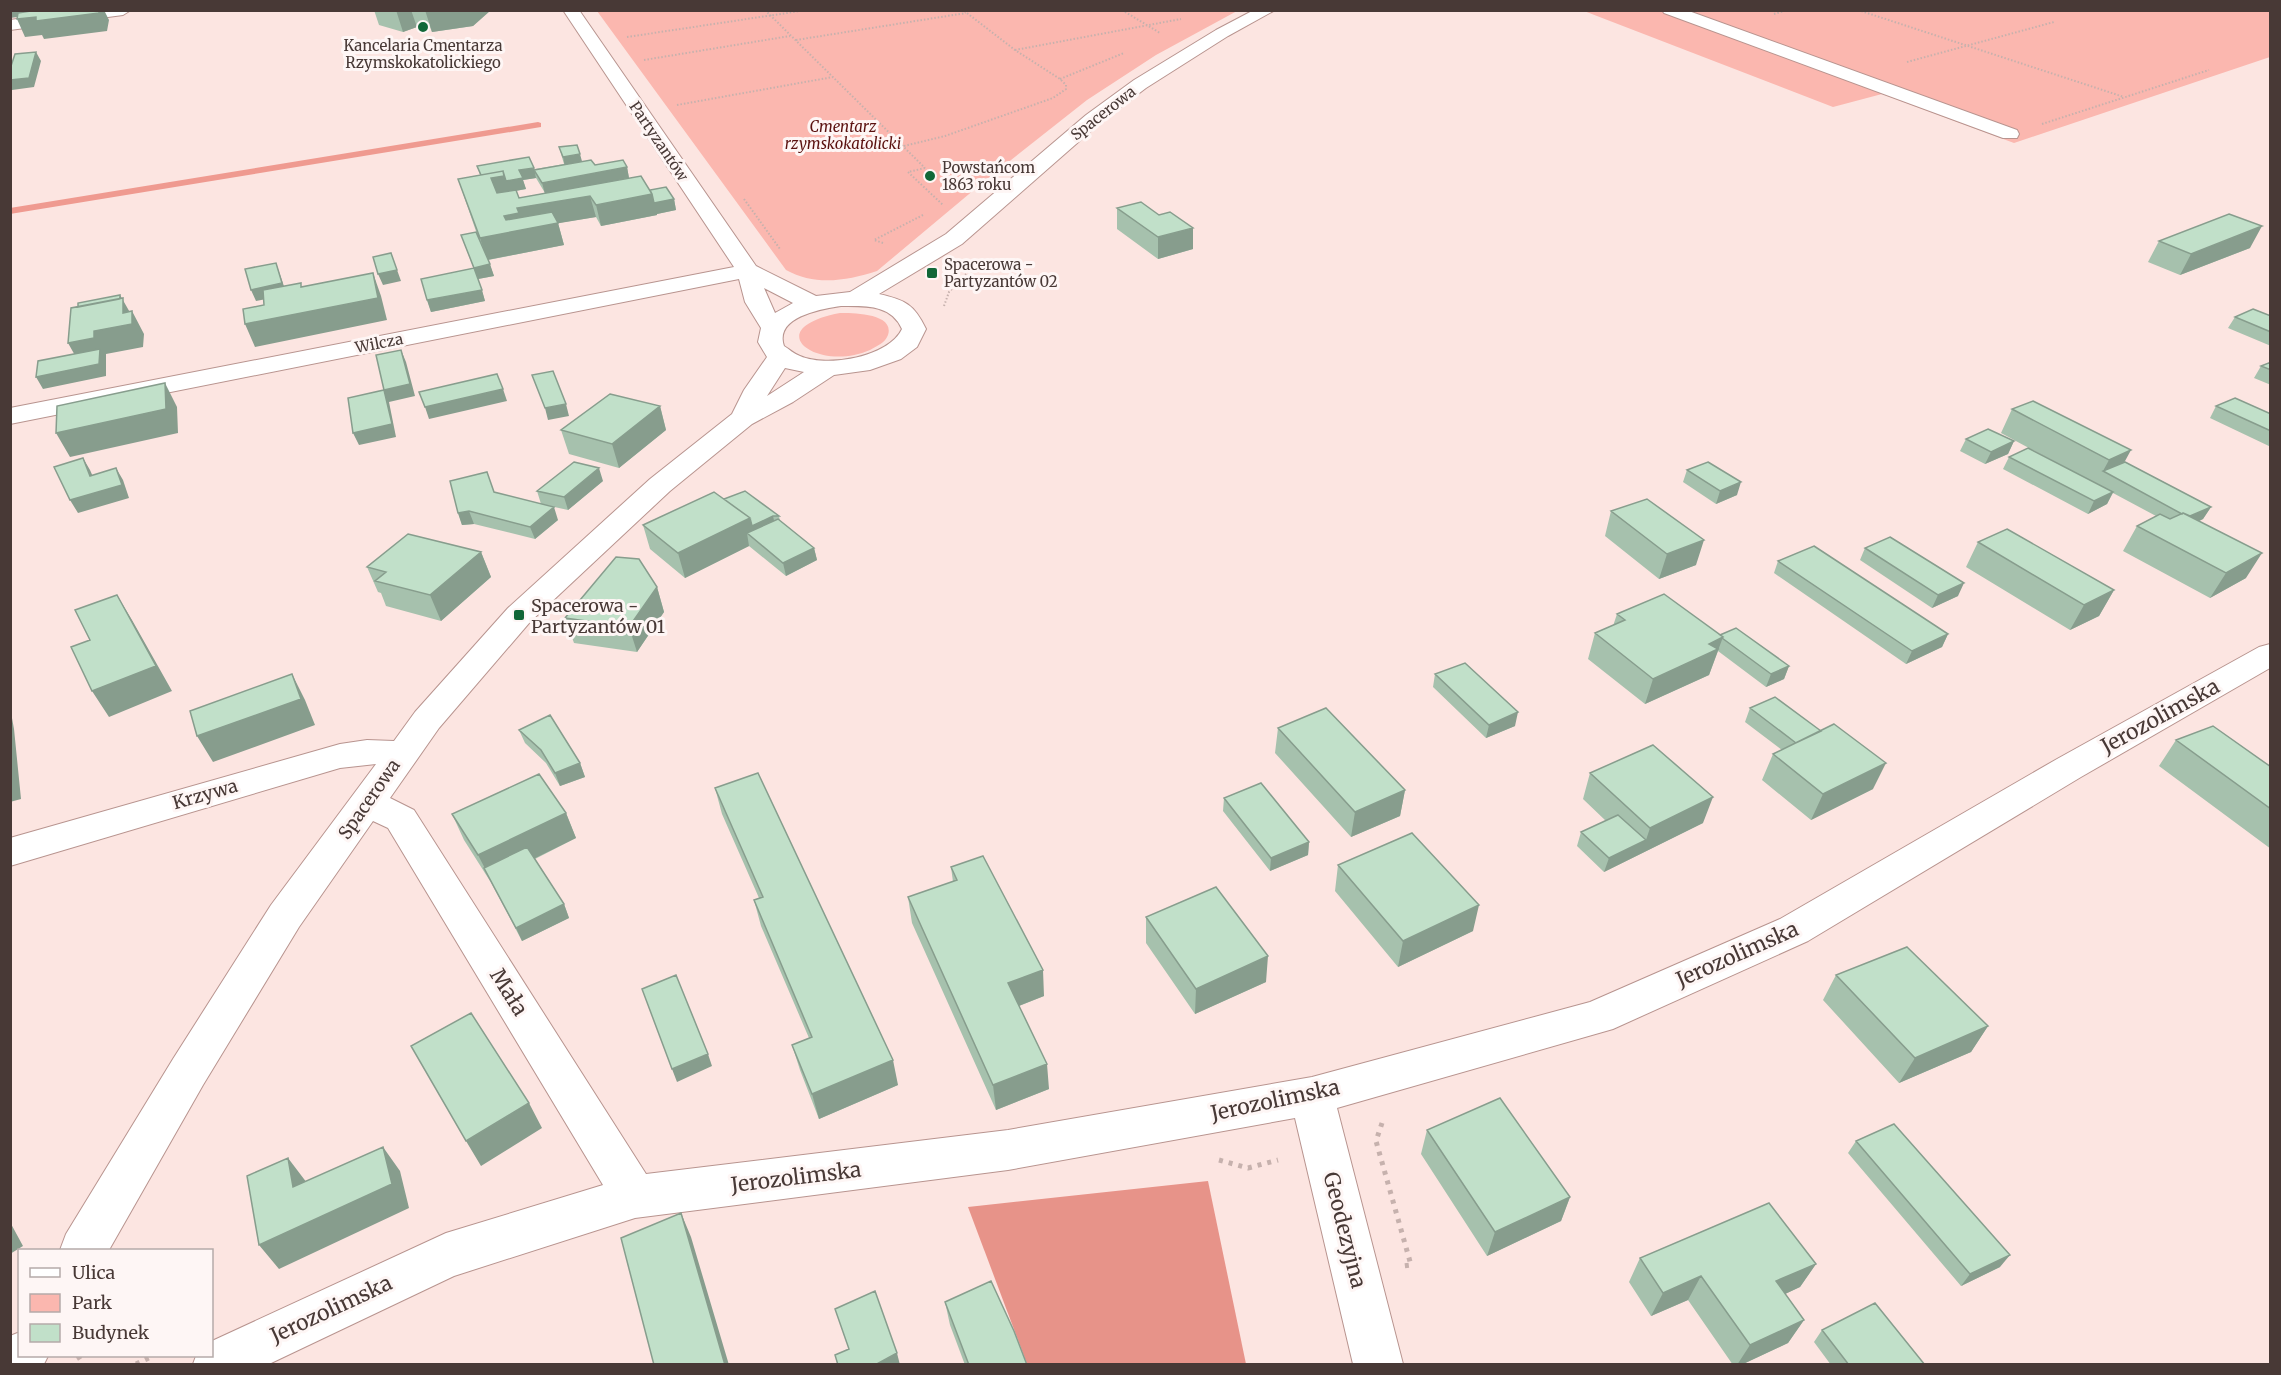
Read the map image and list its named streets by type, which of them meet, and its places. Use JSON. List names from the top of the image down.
{
  "streets": {
    "street": [
      "Spacerowa",
      "Partyzantów",
      "Wilcza",
      "Jerozolimska",
      "Krzywa",
      "Mała",
      "Geodezyjna"
    ]
  },
  "crossings": [
    ["Spacerowa", "Partyzantów"],
    ["Spacerowa", "Krzywa"],
    ["Spacerowa", "Mała"],
    ["Partyzantów", "Wilcza"],
    ["Jerozolimska", "Mała"],
    ["Jerozolimska", "Geodezyjna"]
  ],
  "parks": ["Cmentarz rzymskokatolicki"],
  "places": {
    "other": ["Kancelaria Cmentarza Rzymskokatolickiego", "Powstańcom 1863 roku"],
    "transit": ["Spacerowa - Partyzantów 02", "Spacerowa - Partyzantów 01"]
  },
  "legend": ["Ulica", "Park", "Budynek"]
}
